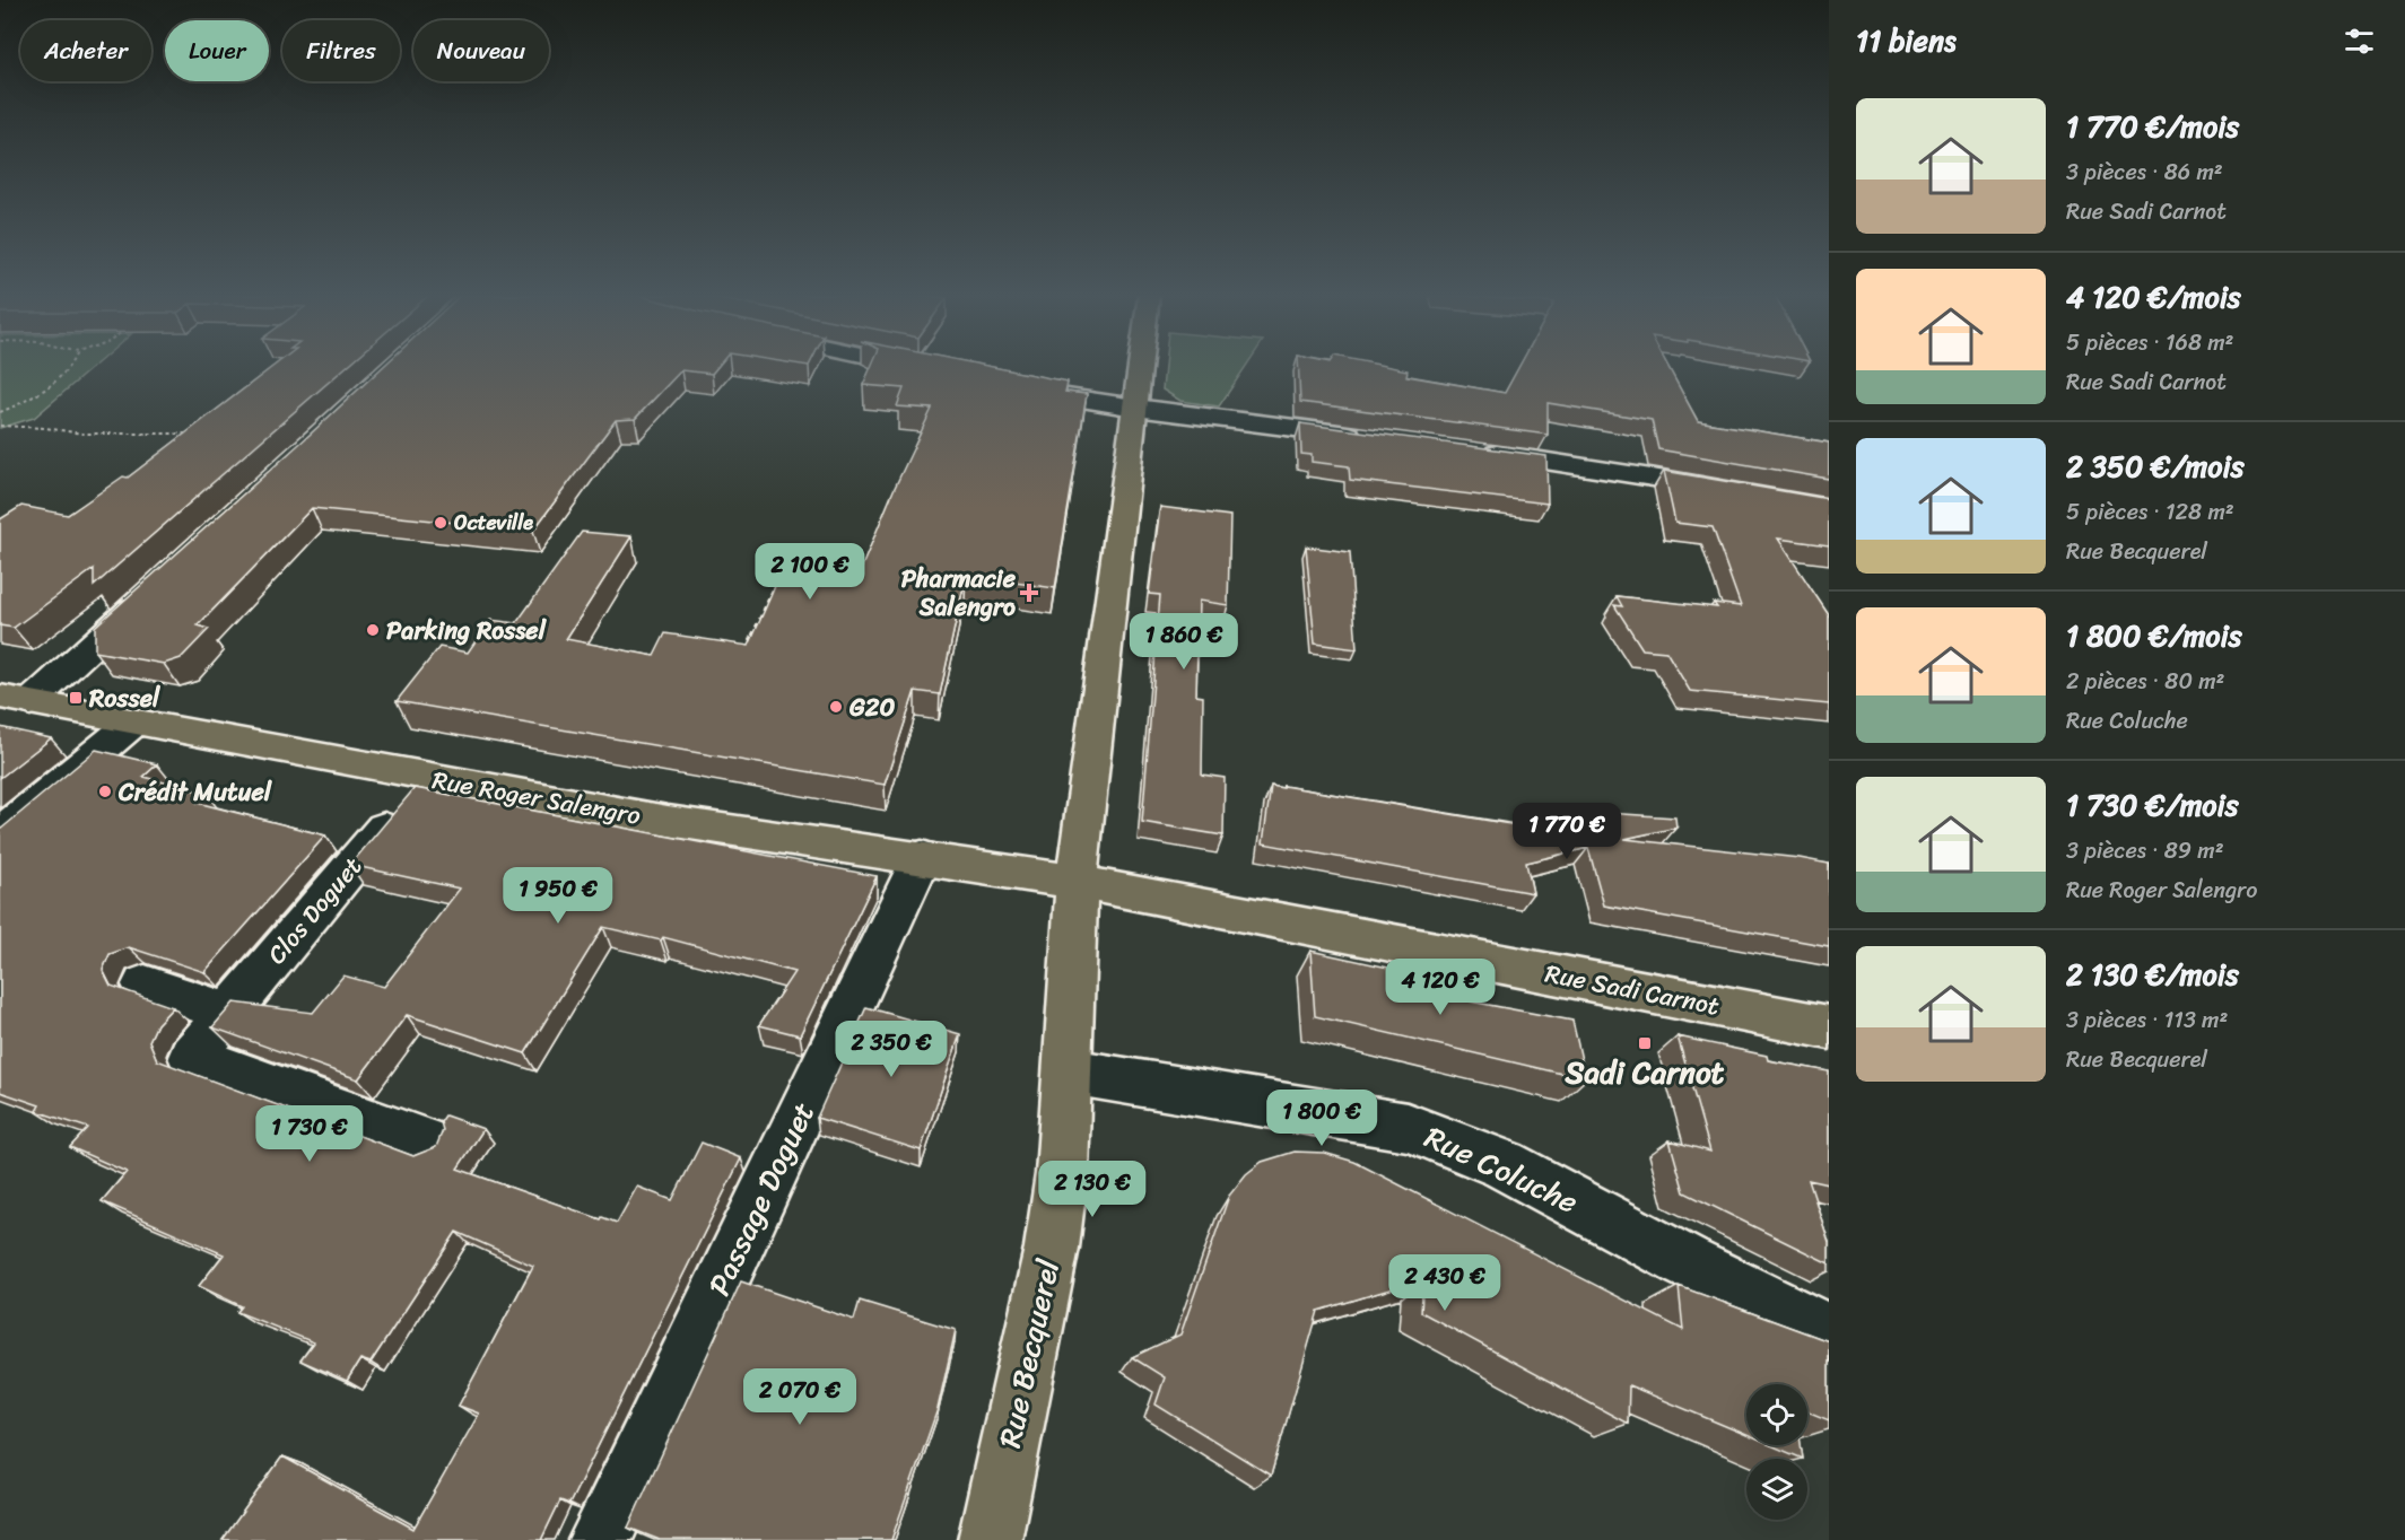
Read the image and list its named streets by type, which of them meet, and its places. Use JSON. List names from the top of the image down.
{
  "streets": {
    "main road": ["Rue Roger Salengro", "Rue Sadi Carnot", "Rue Becquerel"],
    "street": ["Clos Doguet", "Rue Coluche", "Passage Doguet"]
  },
  "crossings": [
    ["Rue Roger Salengro", "Clos Doguet"],
    ["Rue Roger Salengro", "Rue Sadi Carnot"],
    ["Rue Roger Salengro", "Passage Doguet"],
    ["Rue Roger Salengro", "Rue Becquerel"],
    ["Rue Sadi Carnot", "Rue Becquerel"],
    ["Rue Coluche", "Rue Becquerel"]
  ],
  "places": {
    "other": [
      "Octeville",
      "Parking Rossel",
      "G20",
      "Crédit Mutuel"
    ],
    "health": ["Pharmacie Salengro"],
    "transit": ["Rossel", "Sadi Carnot"]
  },
  "page": {
    "heading": "11 biens",
    "chip": [
      "Acheter",
      "Louer",
      "Filtres",
      "Nouveau"
    ],
    "list": [
      {
        "name": "1 770 €/mois",
        "note": "3 pièces · 86 m² · Rue Sadi Carnot"
      },
      {
        "name": "4 120 €/mois",
        "note": "5 pièces · 168 m² · Rue Sadi Carnot"
      },
      {
        "name": "2 350 €/mois",
        "note": "5 pièces · 128 m² · Rue Becquerel"
      },
      {
        "name": "1 800 €/mois",
        "note": "2 pièces · 80 m² · Rue Coluche"
      },
      {
        "name": "1 730 €/mois",
        "note": "3 pièces · 89 m² · Rue Roger Salengro"
      },
      {
        "name": "2 130 €/mois",
        "note": "3 pièces · 113 m² · Rue Becquerel"
      }
    ],
    "price": [
      "2 100 €",
      "1 860 €",
      "1 770 €",
      "1 950 €",
      "4 120 €",
      "2 350 €",
      "1 800 €",
      "1 730 €",
      "2 130 €",
      "2 430 €",
      "2 070 €"
    ]
  }
}
